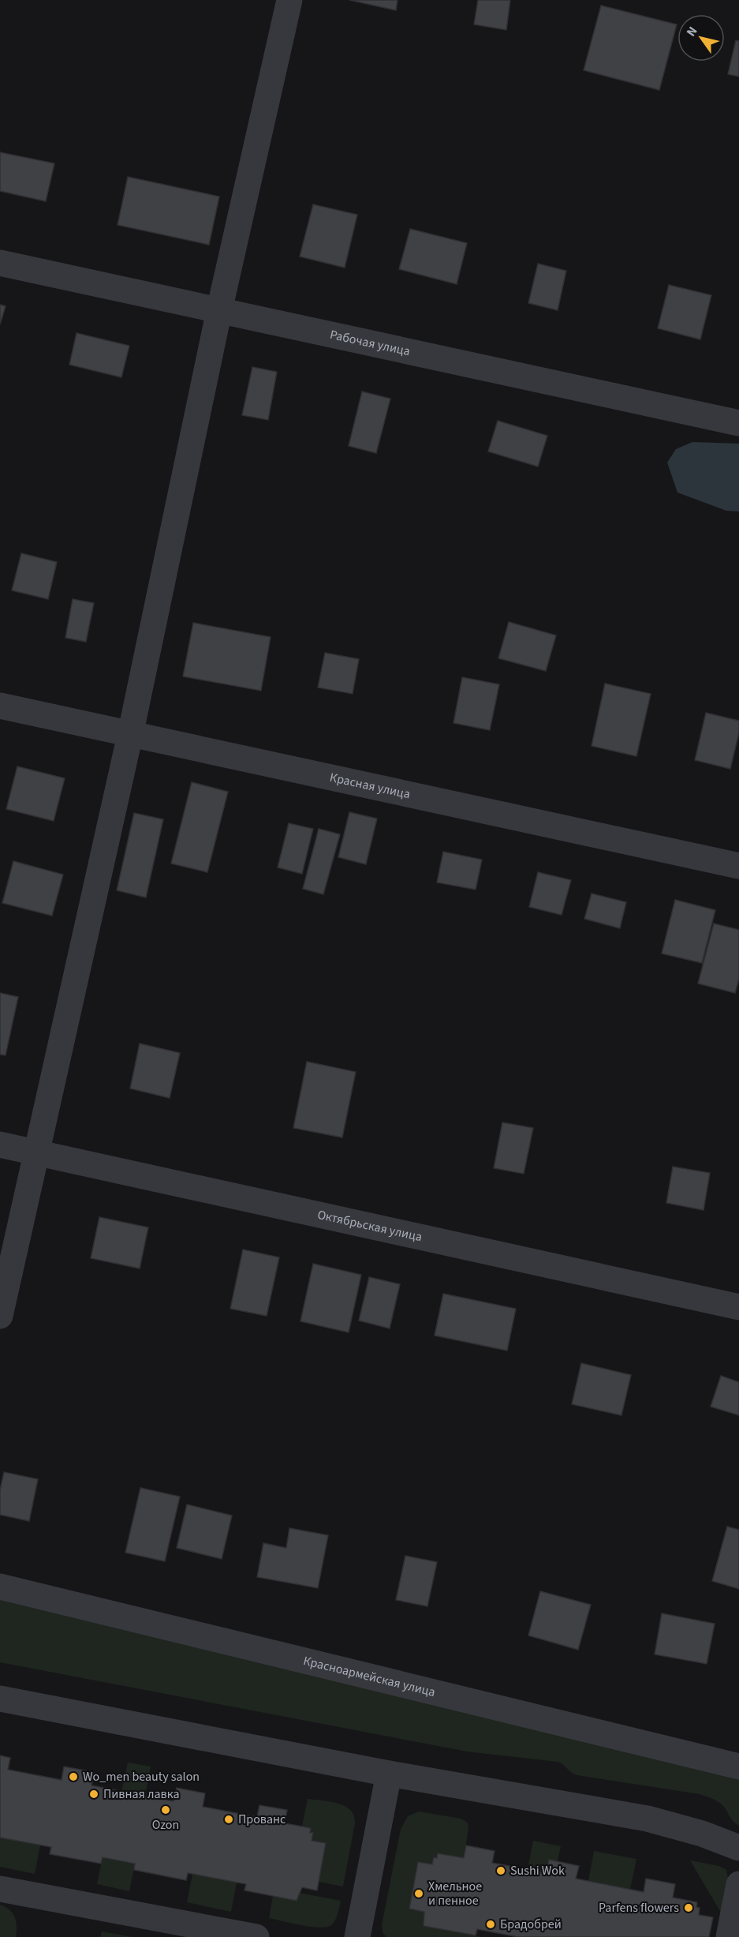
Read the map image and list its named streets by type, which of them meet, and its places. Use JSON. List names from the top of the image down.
{
  "streets": {
    "street": [
      "Рабочая улица",
      "Красная улица",
      "Октябрьская улица",
      "Красноармейская улица"
    ]
  },
  "places": [
    "Wo_men beauty salon",
    "Пивная лавка",
    "Ozon",
    "Прованс",
    "Sushi Wok",
    "Хмельное и пенное",
    "Parfens flowers",
    "Брадобрей"
  ],
  "north": "top left"
}
